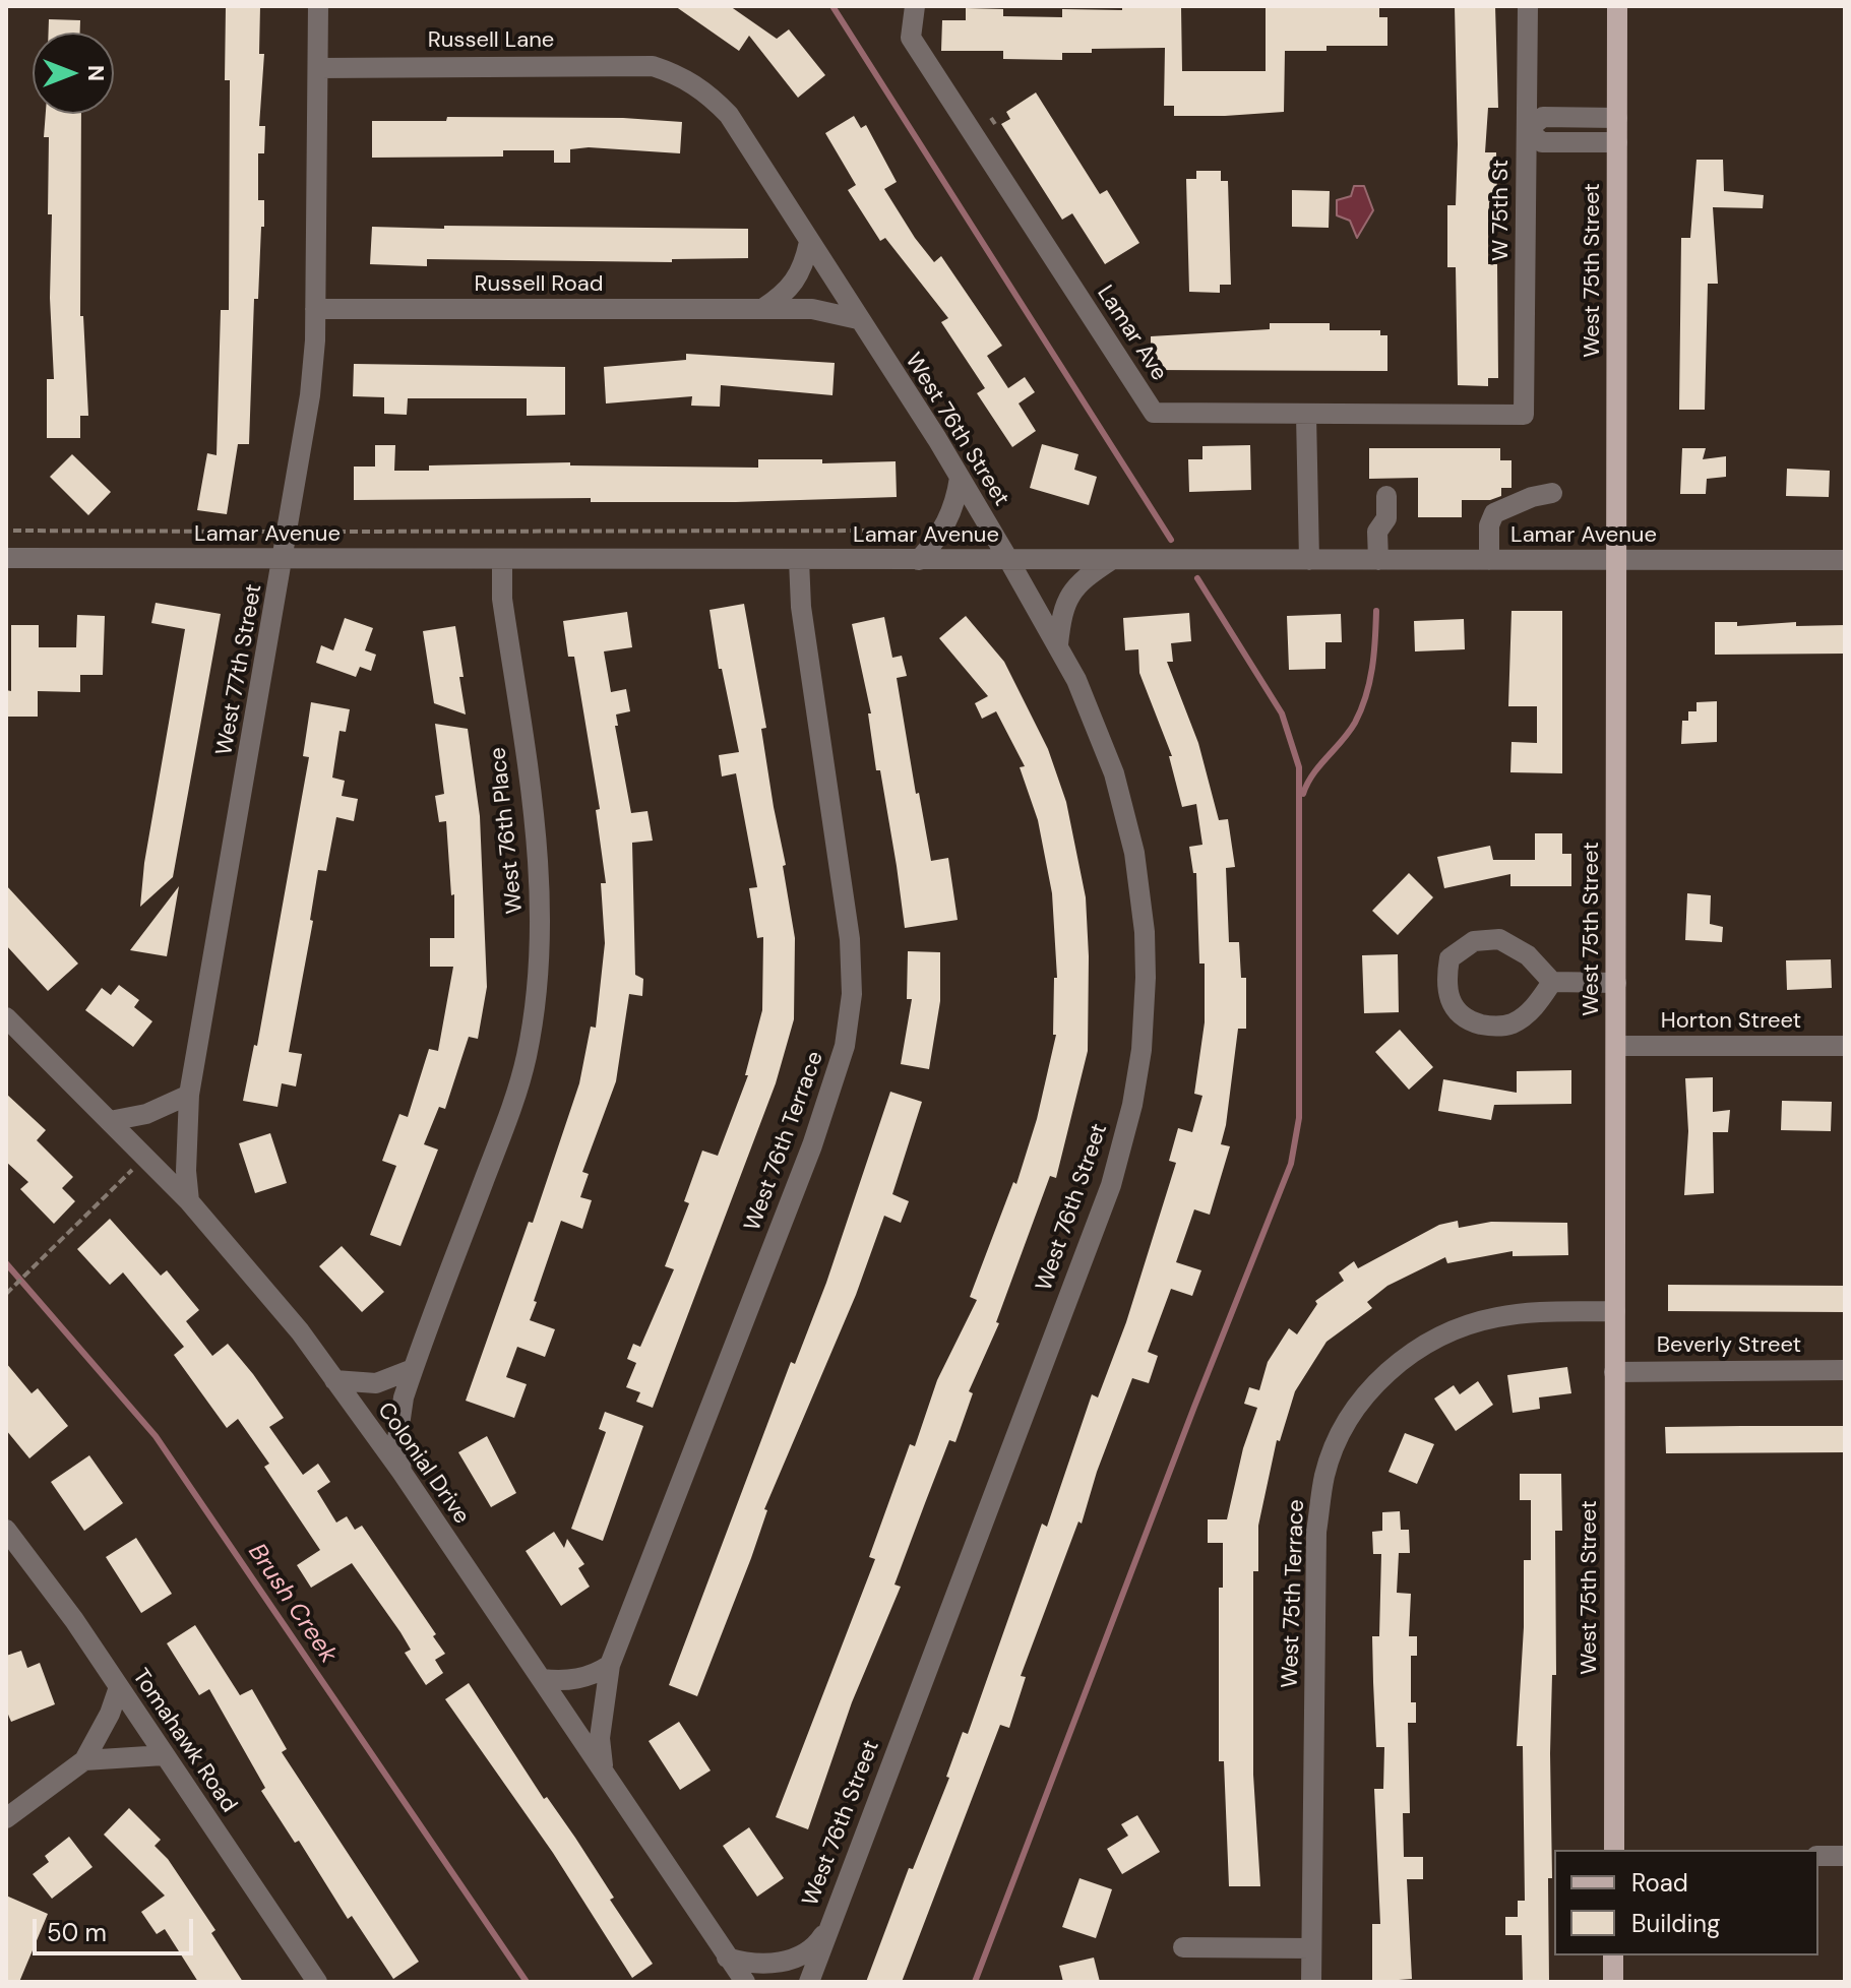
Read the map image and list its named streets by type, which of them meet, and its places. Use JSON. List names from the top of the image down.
{
  "streets": {
    "main road": ["West 75th Street"],
    "street": [
      "Russell Lane",
      "W 75th St",
      "Russell Road",
      "Lamar Ave",
      "West 76th Street",
      "Lamar Avenue",
      "West 77th Street",
      "West 76th Place",
      "Horton Street",
      "West 76th Terrace",
      "Beverly Street",
      "Colonial Drive",
      "West 75th Terrace",
      "Tomahawk Road"
    ]
  },
  "crossings": [
    ["Russell Lane", "West 76th Street"],
    ["Russell Lane", "West 77th Street"],
    ["W 75th St", "Lamar Ave"],
    ["West 75th Street", "Lamar Avenue"],
    ["West 75th Street", "Horton Street"],
    ["West 75th Street", "Beverly Street"],
    ["West 75th Street", "West 75th Terrace"],
    ["Russell Road", "West 76th Street"],
    ["Russell Road", "West 77th Street"],
    ["West 76th Street", "Lamar Avenue"],
    ["West 76th Street", "Colonial Drive"],
    ["Lamar Avenue", "West 77th Street"],
    ["Lamar Avenue", "West 76th Place"],
    ["Lamar Avenue", "West 76th Terrace"],
    ["West 77th Street", "Colonial Drive"],
    ["West 76th Place", "Colonial Drive"],
    ["West 76th Terrace", "Colonial Drive"]
  ],
  "water": ["Brush Creek"],
  "legend": ["Road", "Building"],
  "scale_bar": "50 m",
  "north": "right"
}
